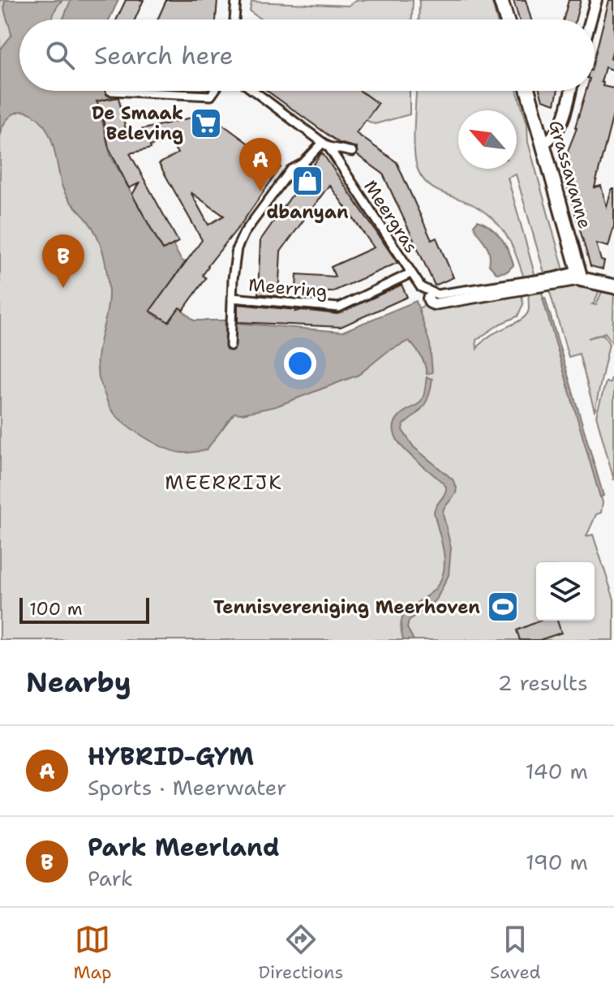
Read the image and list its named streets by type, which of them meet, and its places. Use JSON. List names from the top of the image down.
{
  "streets": {
    "street": ["Grassavanne", "Meergras", "Meerring"]
  },
  "crossings": [
    ["Meergras", "Meerring"]
  ],
  "districts": ["MEERRIJK"],
  "places": {
    "supermarket": ["De Smaak Beleving"],
    "shop": ["dbanyan"],
    "sports": ["Tennisvereniging Meerhoven"]
  },
  "scale_bar": "100 m",
  "north": "top left",
  "page": {
    "search": "Search here",
    "pins": ["A", "B"],
    "scale": "100 m",
    "heading": ["Nearby", "2 results"],
    "list": [
      {
        "mark": "A",
        "name": "HYBRID-GYM",
        "note": "Sports · Meerwater",
        "value": "140 m"
      },
      {
        "mark": "B",
        "name": "Park Meerland",
        "note": "Park",
        "value": "190 m"
      }
    ],
    "nav": ["Map", "Directions", "Saved"]
  }
}
